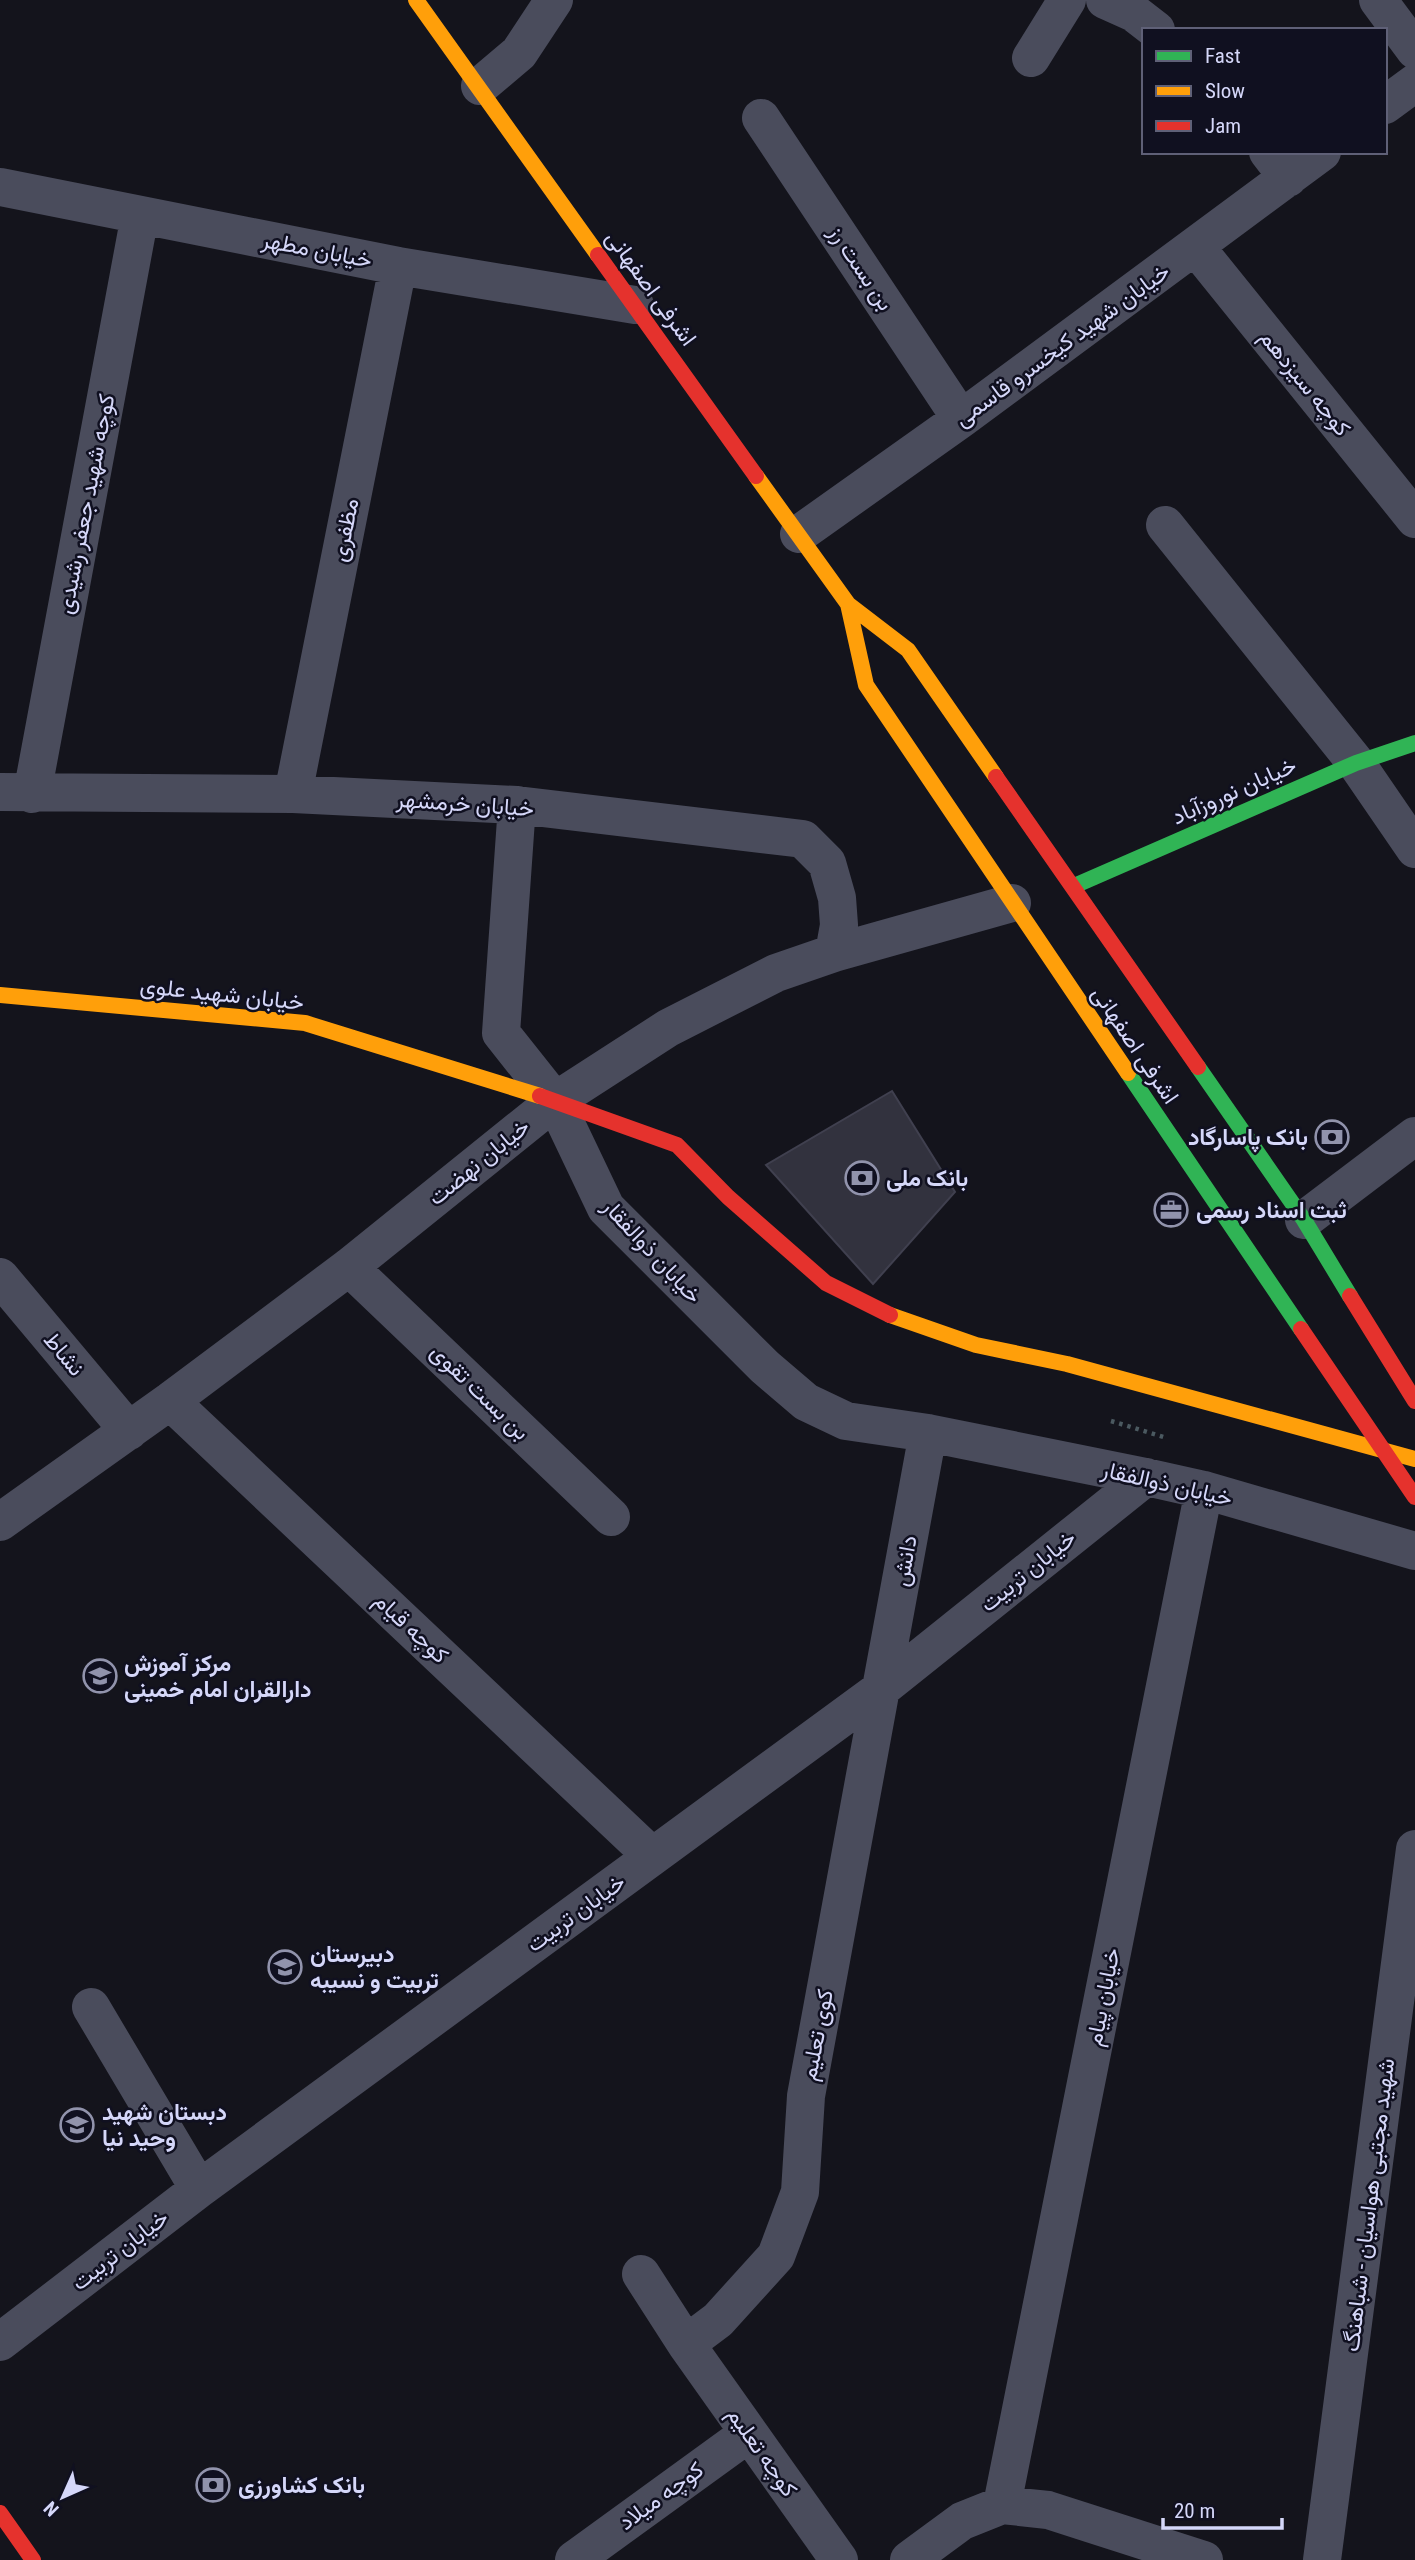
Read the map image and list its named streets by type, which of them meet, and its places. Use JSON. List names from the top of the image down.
{
  "streets": {
    "main road": ["اشرفی اصفهانی", "خیابان نوروزآباد", "خیابان شهید علوی"],
    "street": [
      "خیابان مطهر",
      "بن بست رز",
      "خیابان شهید کیخسرو قاسمی",
      "کوچه سیزدهم",
      "کوچه شهید جعفر رشیدی",
      "مظفری",
      "خیابان خرمشهر",
      "خیابان نهضت",
      "خیابان ذوالفقار",
      "نشاط",
      "بن بست تقوی",
      "دانش",
      "خیابان تربیت",
      "کوچه قیام",
      "خیابان پیام",
      "کوی تعلیم",
      "شهید مجتبی هواسیان - شباهنگ",
      "کوچه تعلیم",
      "کوچه میلاد"
    ]
  },
  "crossings": [
    ["خیابان مطهر", "اشرفی اصفهانی"],
    ["خیابان مطهر", "کوچه شهید جعفر رشیدی"],
    ["خیابان مطهر", "مظفری"],
    ["بن بست رز", "خیابان شهید کیخسرو قاسمی"],
    ["اشرفی اصفهانی", "خیابان شهید کیخسرو قاسمی"],
    ["اشرفی اصفهانی", "خیابان نوروزآباد"],
    ["اشرفی اصفهانی", "خیابان نهضت"],
    ["خیابان شهید کیخسرو قاسمی", "کوچه سیزدهم"],
    ["کوچه شهید جعفر رشیدی", "خیابان خرمشهر"],
    ["مظفری", "خیابان خرمشهر"],
    ["خیابان خرمشهر", "خیابان نهضت"],
    ["خیابان خرمشهر", "خیابان ذوالفقار"],
    ["خیابان شهید علوی", "خیابان نهضت"],
    ["خیابان شهید علوی", "خیابان ذوالفقار"],
    ["خیابان نهضت", "خیابان ذوالفقار"],
    ["خیابان نهضت", "نشاط"],
    ["خیابان نهضت", "بن بست تقوی"],
    ["خیابان نهضت", "کوچه قیام"],
    ["خیابان ذوالفقار", "دانش"],
    ["خیابان ذوالفقار", "خیابان تربیت"],
    ["خیابان ذوالفقار", "خیابان پیام"],
    ["دانش", "خیابان تربیت"],
    ["دانش", "کوی تعلیم"],
    ["خیابان تربیت", "کوچه قیام"],
    ["خیابان تربیت", "کوی تعلیم"],
    ["کوی تعلیم", "کوچه تعلیم"],
    ["کوچه تعلیم", "کوچه میلاد"]
  ],
  "places": {
    "bank": ["بانک پاسارگاد", "بانک ملی", "بانک کشاورزی"],
    "office": ["ثبت اسناد رسمی"],
    "school or university": ["مرکز آموزش دارالقران امام خمینی", "دبیرستان تربیت و نسیبه", "دبستان شهید وحید نیا"]
  },
  "legend": ["Fast", "Slow", "Jam"],
  "scale_bar": "20 m",
  "north": "bottom left"
}
